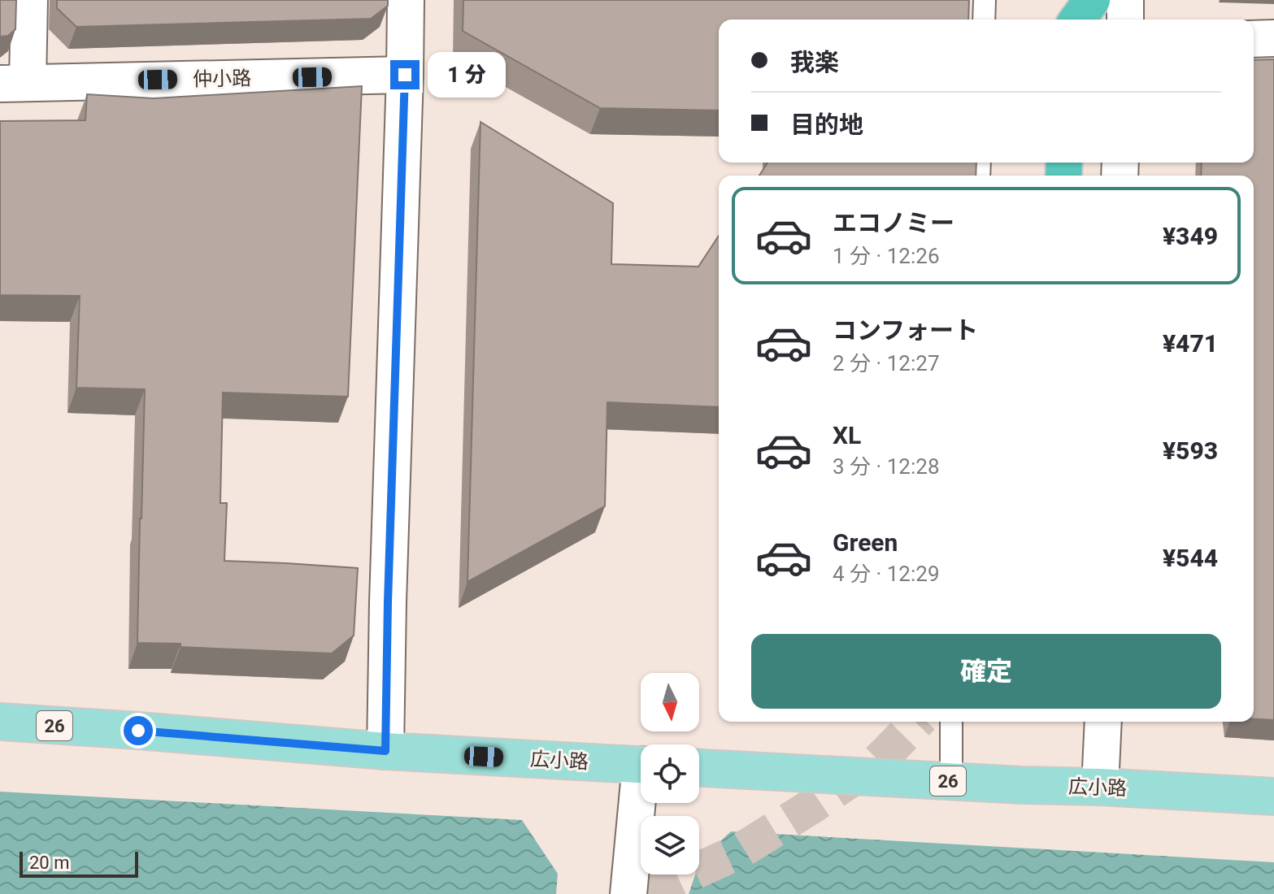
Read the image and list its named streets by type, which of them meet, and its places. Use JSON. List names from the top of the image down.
{
  "streets": {
    "main road": ["26", "広小路"],
    "street": ["仲小路"]
  },
  "scale_bar": "20 m",
  "north": "bottom",
  "page": {
    "banner": ["我楽", "目的地"],
    "bubble": "1 分",
    "list": [
      {
        "name": "エコノミー",
        "note": "1 分 · 12:26",
        "value": "¥349"
      },
      {
        "name": "コンフォート",
        "note": "2 分 · 12:27",
        "value": "¥471"
      },
      {
        "name": "XL",
        "note": "3 分 · 12:28",
        "value": "¥593"
      },
      {
        "name": "Green",
        "note": "4 分 · 12:29",
        "value": "¥544"
      }
    ],
    "buttons": "確定",
    "scale": "20 m"
  }
}
